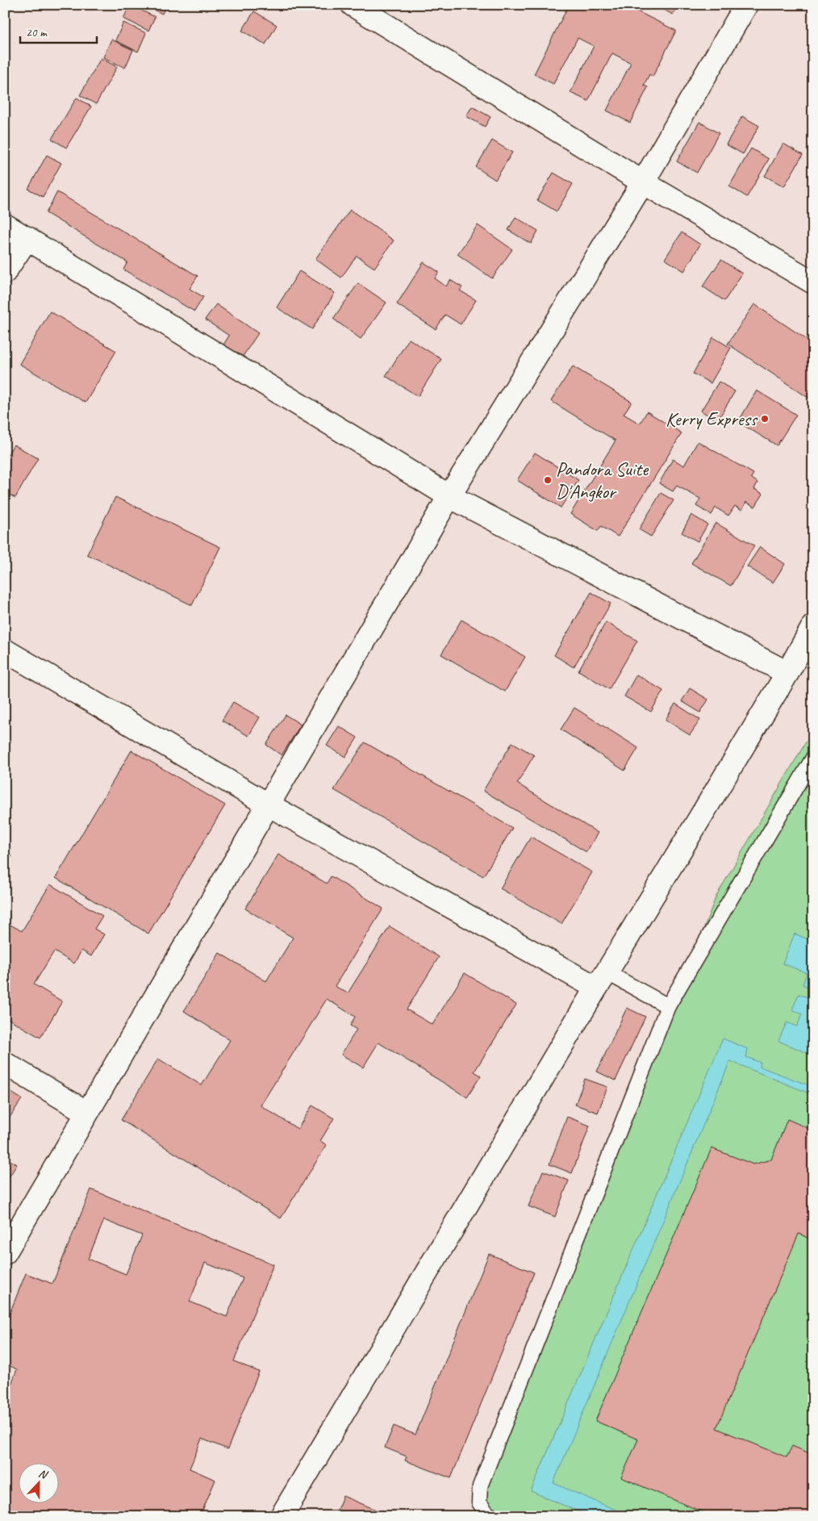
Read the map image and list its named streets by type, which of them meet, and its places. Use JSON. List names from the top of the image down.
{
  "places": ["Kerry Express", "Pandora Suite D'Angkor"],
  "scale_bar": "20 m",
  "north": "top"
}
